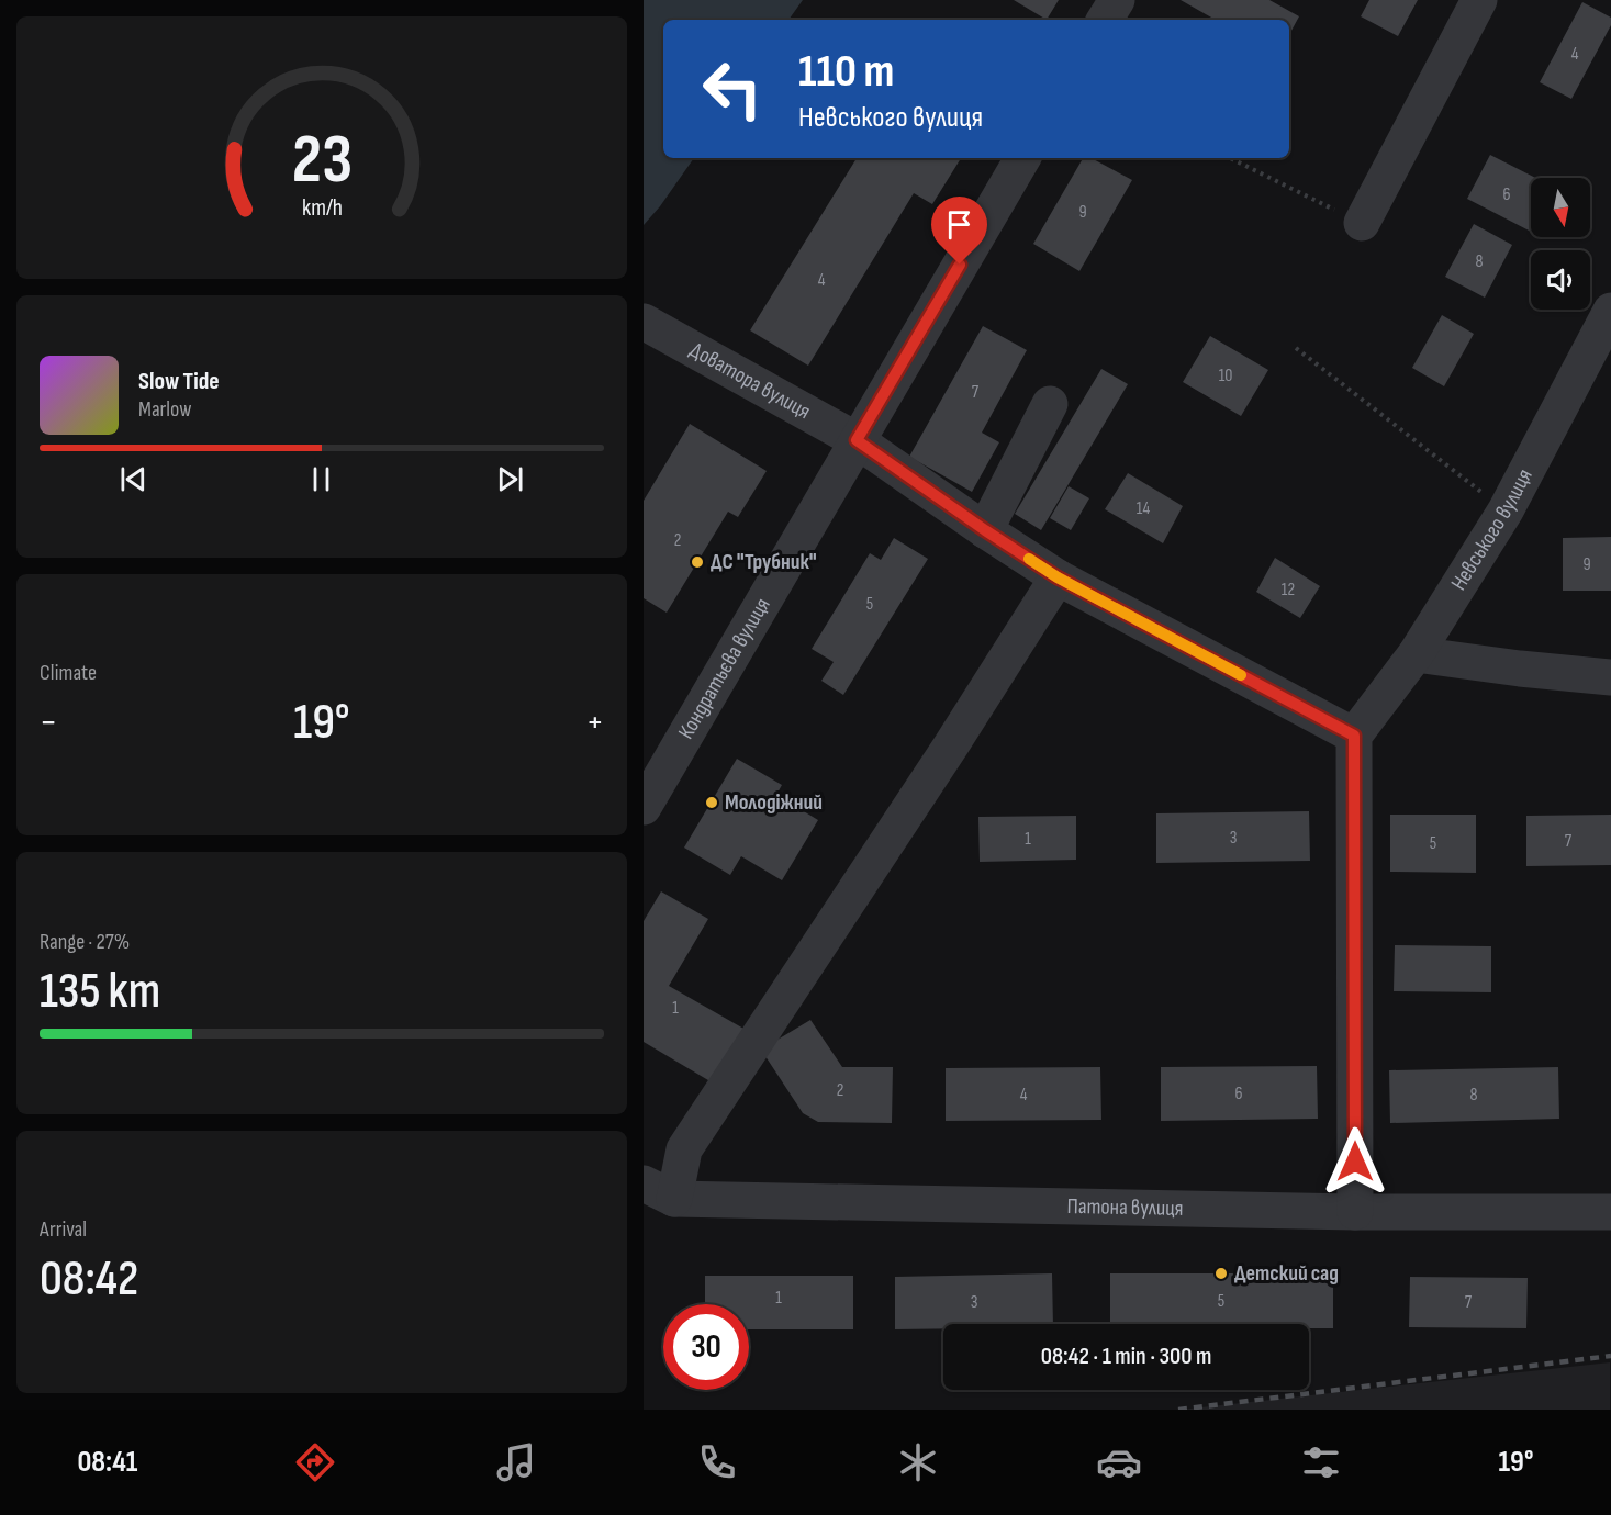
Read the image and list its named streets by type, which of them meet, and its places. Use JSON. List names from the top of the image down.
{
  "streets": {
    "street": [
      "Доватора вулиця",
      "Невського вулиця",
      "Кондратьєва вулиця",
      "Патона вулиця"
    ]
  },
  "crossings": [
    ["Доватора вулиця", "Кондратьєва вулиця"]
  ],
  "places": ["ДС \"Трубник\"", "Молодіжний", "Детский сад"],
  "house_numbers": [
    "4",
    "6",
    "9",
    "8",
    "4",
    "10",
    "7",
    "14",
    "2",
    "9",
    "12",
    "5",
    "3",
    "1",
    "7",
    "5",
    "1",
    "2",
    "6",
    "4",
    "8",
    "1",
    "5",
    "3",
    "7"
  ],
  "north": "bottom",
  "page": {
    "turn": ["110 m", "Невського вулиця"],
    "song": ["Slow Tide", "Marlow"],
    "tile": [
      "Climate",
      ["Range · 27%", "135 km"],
      ["Arrival", "08:42"]
    ],
    "heat": ["−", "19°", "+"],
    "limit": "30",
    "trip": "08:42 · 1 min · 300 m",
    "tabs": ["08:41", "19°"],
    "gauge": ["23", "km/h"]
  }
}
